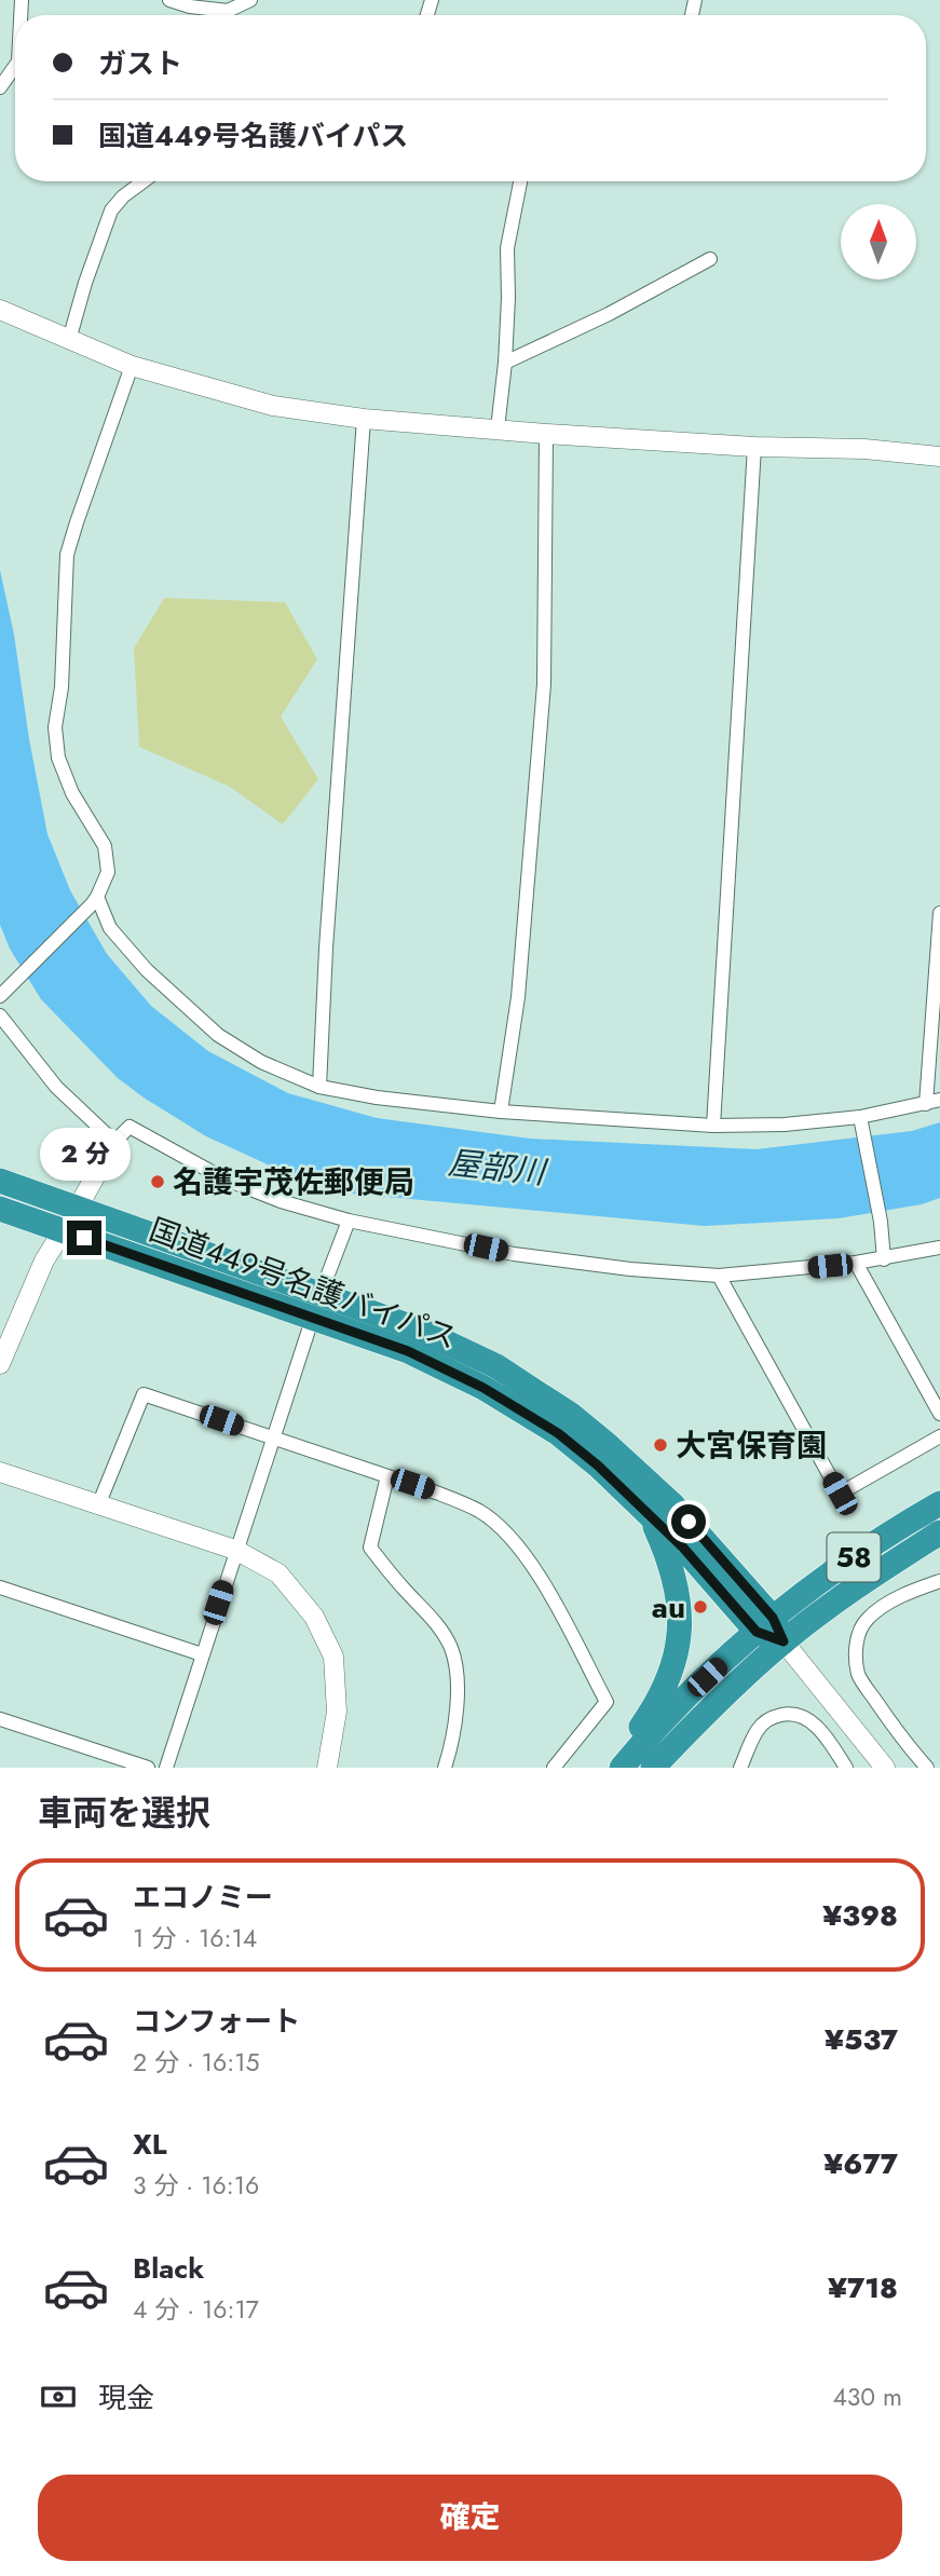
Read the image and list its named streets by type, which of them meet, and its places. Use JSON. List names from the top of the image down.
{
  "streets": {
    "highway": ["国道449号名護バイパス", "58"]
  },
  "crossings": [
    ["国道449号名護バイパス", "58"]
  ],
  "water": ["屋部川"],
  "places": ["名護宇茂佐郵便局", "大宮保育園", "au"],
  "north": "top",
  "page": {
    "banner": ["ガスト", "国道449号名護バイパス"],
    "bubble": "2 分",
    "heading": "車両を選択",
    "list": [
      {
        "name": "エコノミー",
        "note": "1 分 · 16:14",
        "value": "¥398"
      },
      {
        "name": "コンフォート",
        "note": "2 分 · 16:15",
        "value": "¥537"
      },
      {
        "name": "XL",
        "note": "3 分 · 16:16",
        "value": "¥677"
      },
      {
        "name": "Black",
        "note": "4 分 · 16:17",
        "value": "¥718"
      }
    ],
    "pay": ["現金", "430 m"],
    "buttons": "確定"
  }
}
